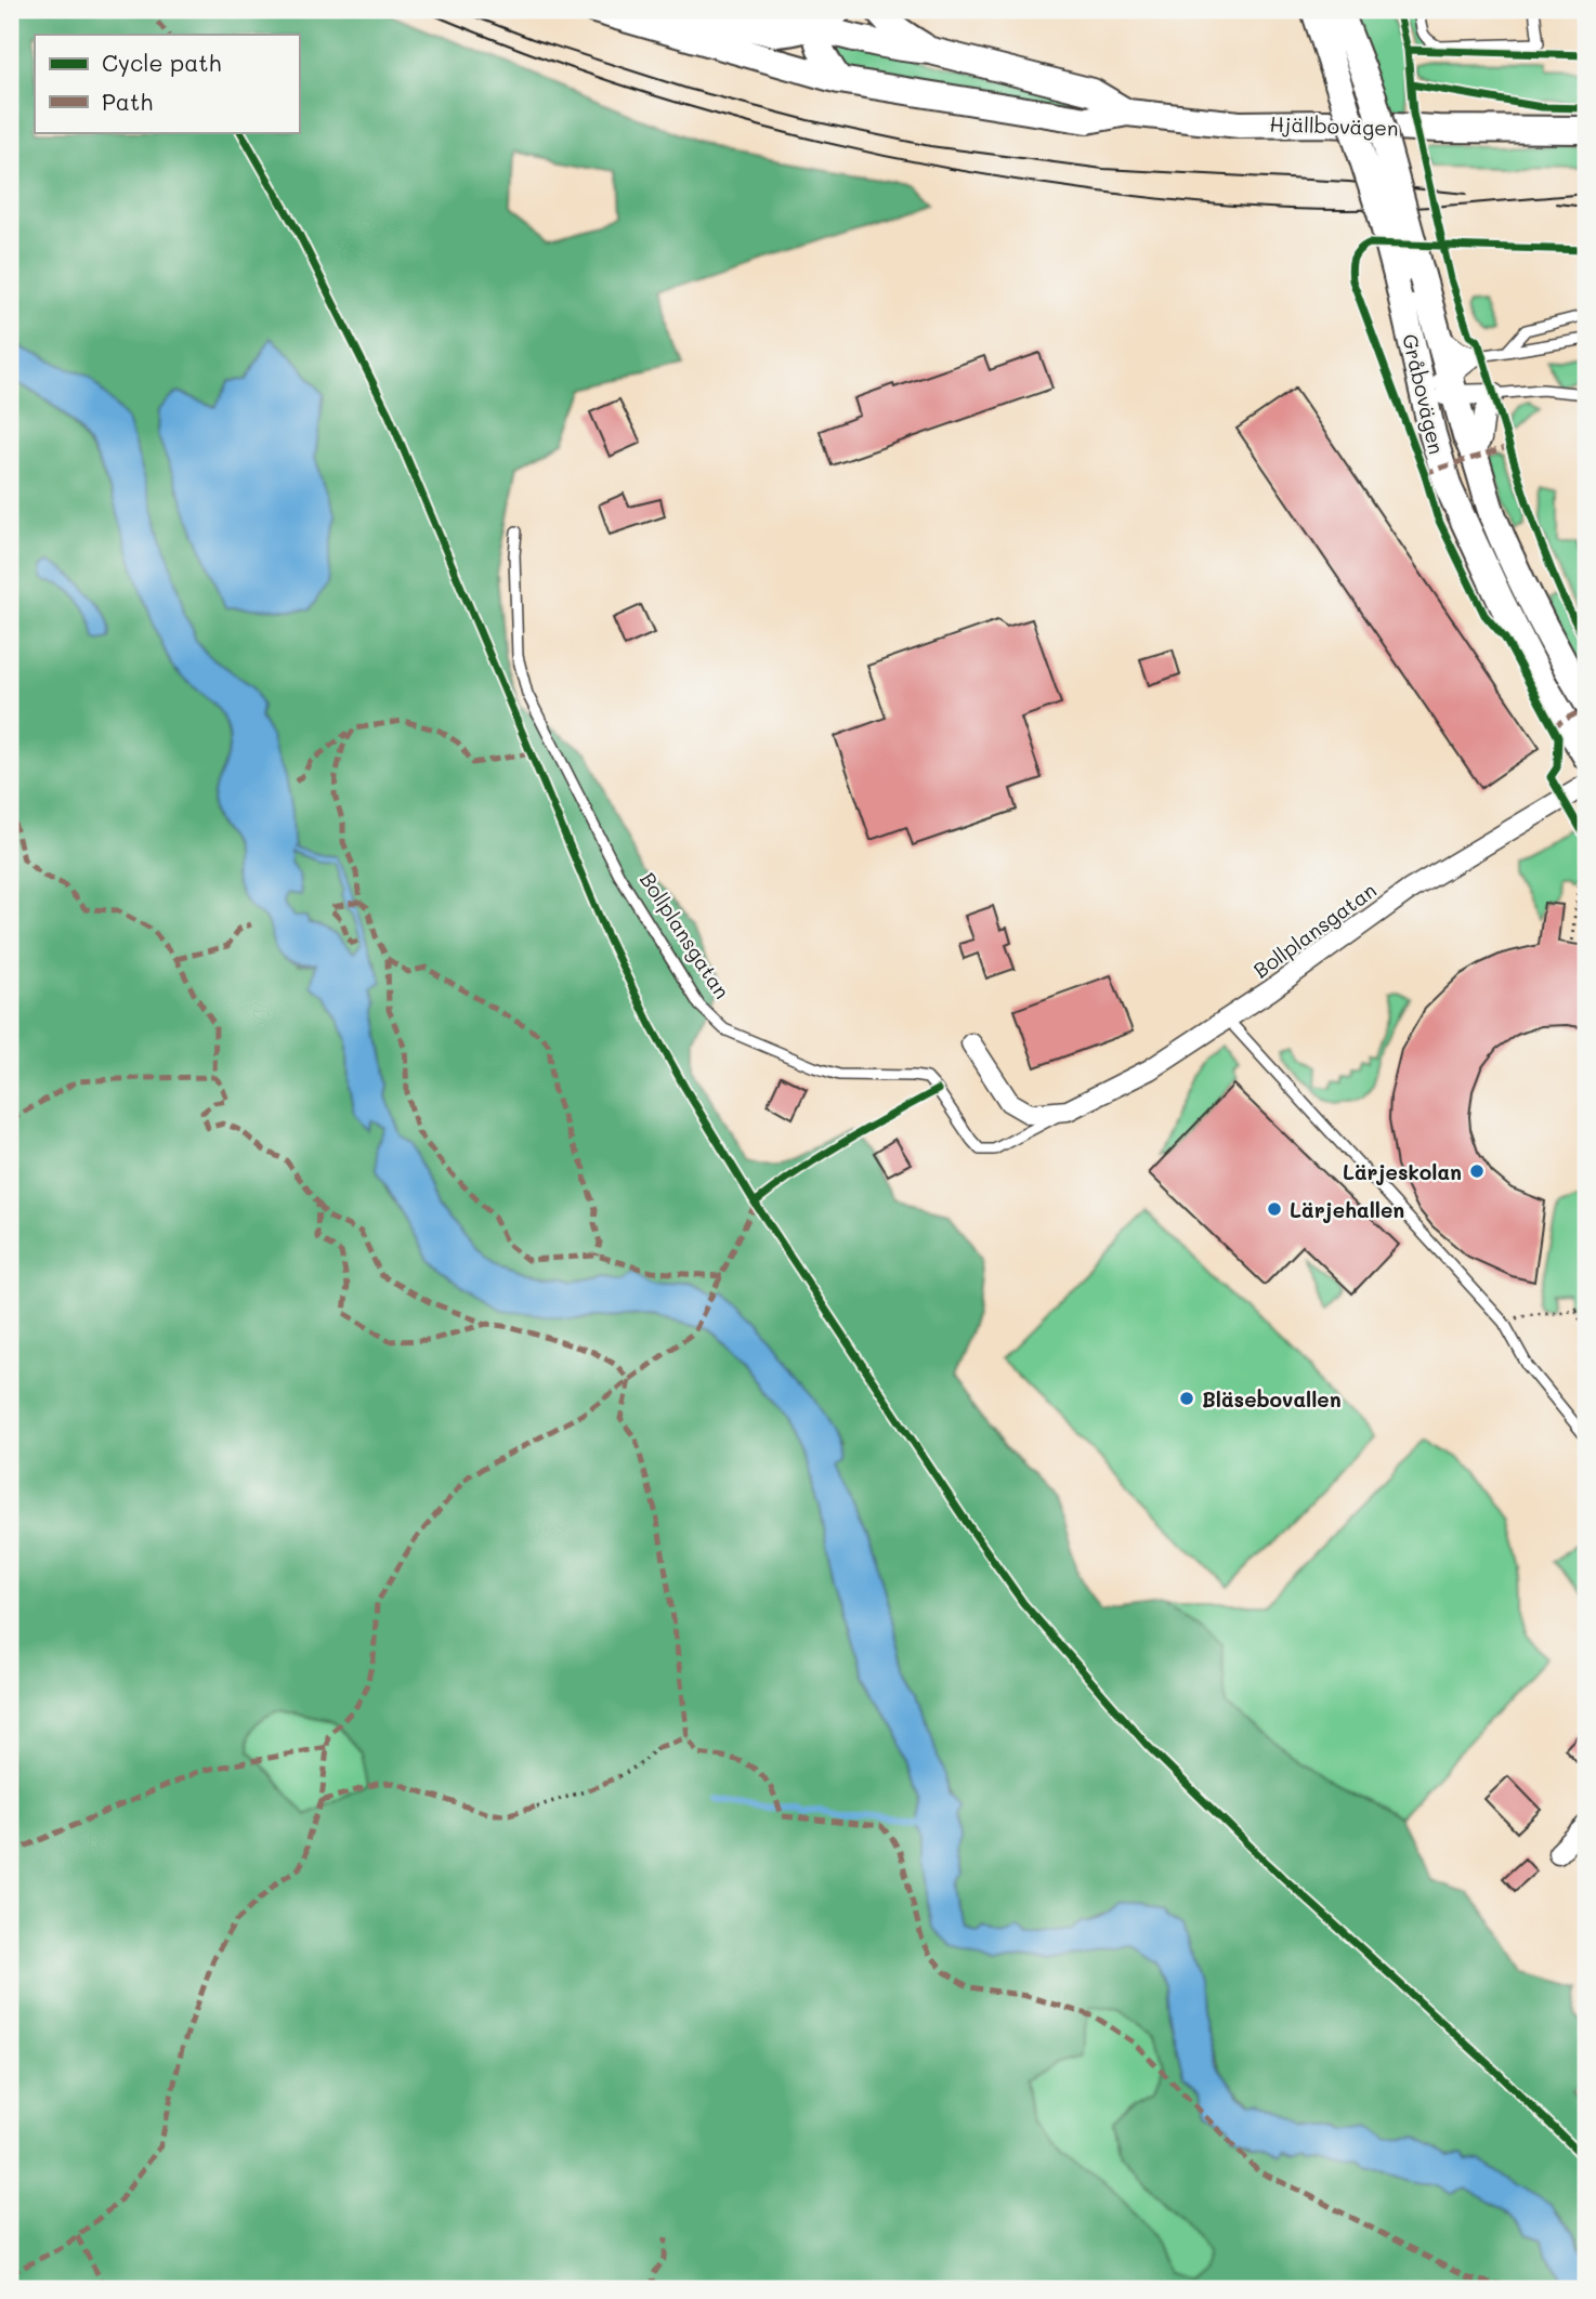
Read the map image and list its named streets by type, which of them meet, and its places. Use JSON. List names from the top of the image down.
{
  "streets": {
    "main road": ["Hjällbovägen", "Gråbovägen"],
    "street": ["Bollplansgatan"]
  },
  "places": ["Lärjeskolan", "Lärjehallen", "Bläsebovallen"],
  "legend": ["Cycle path", "Path"]
}
